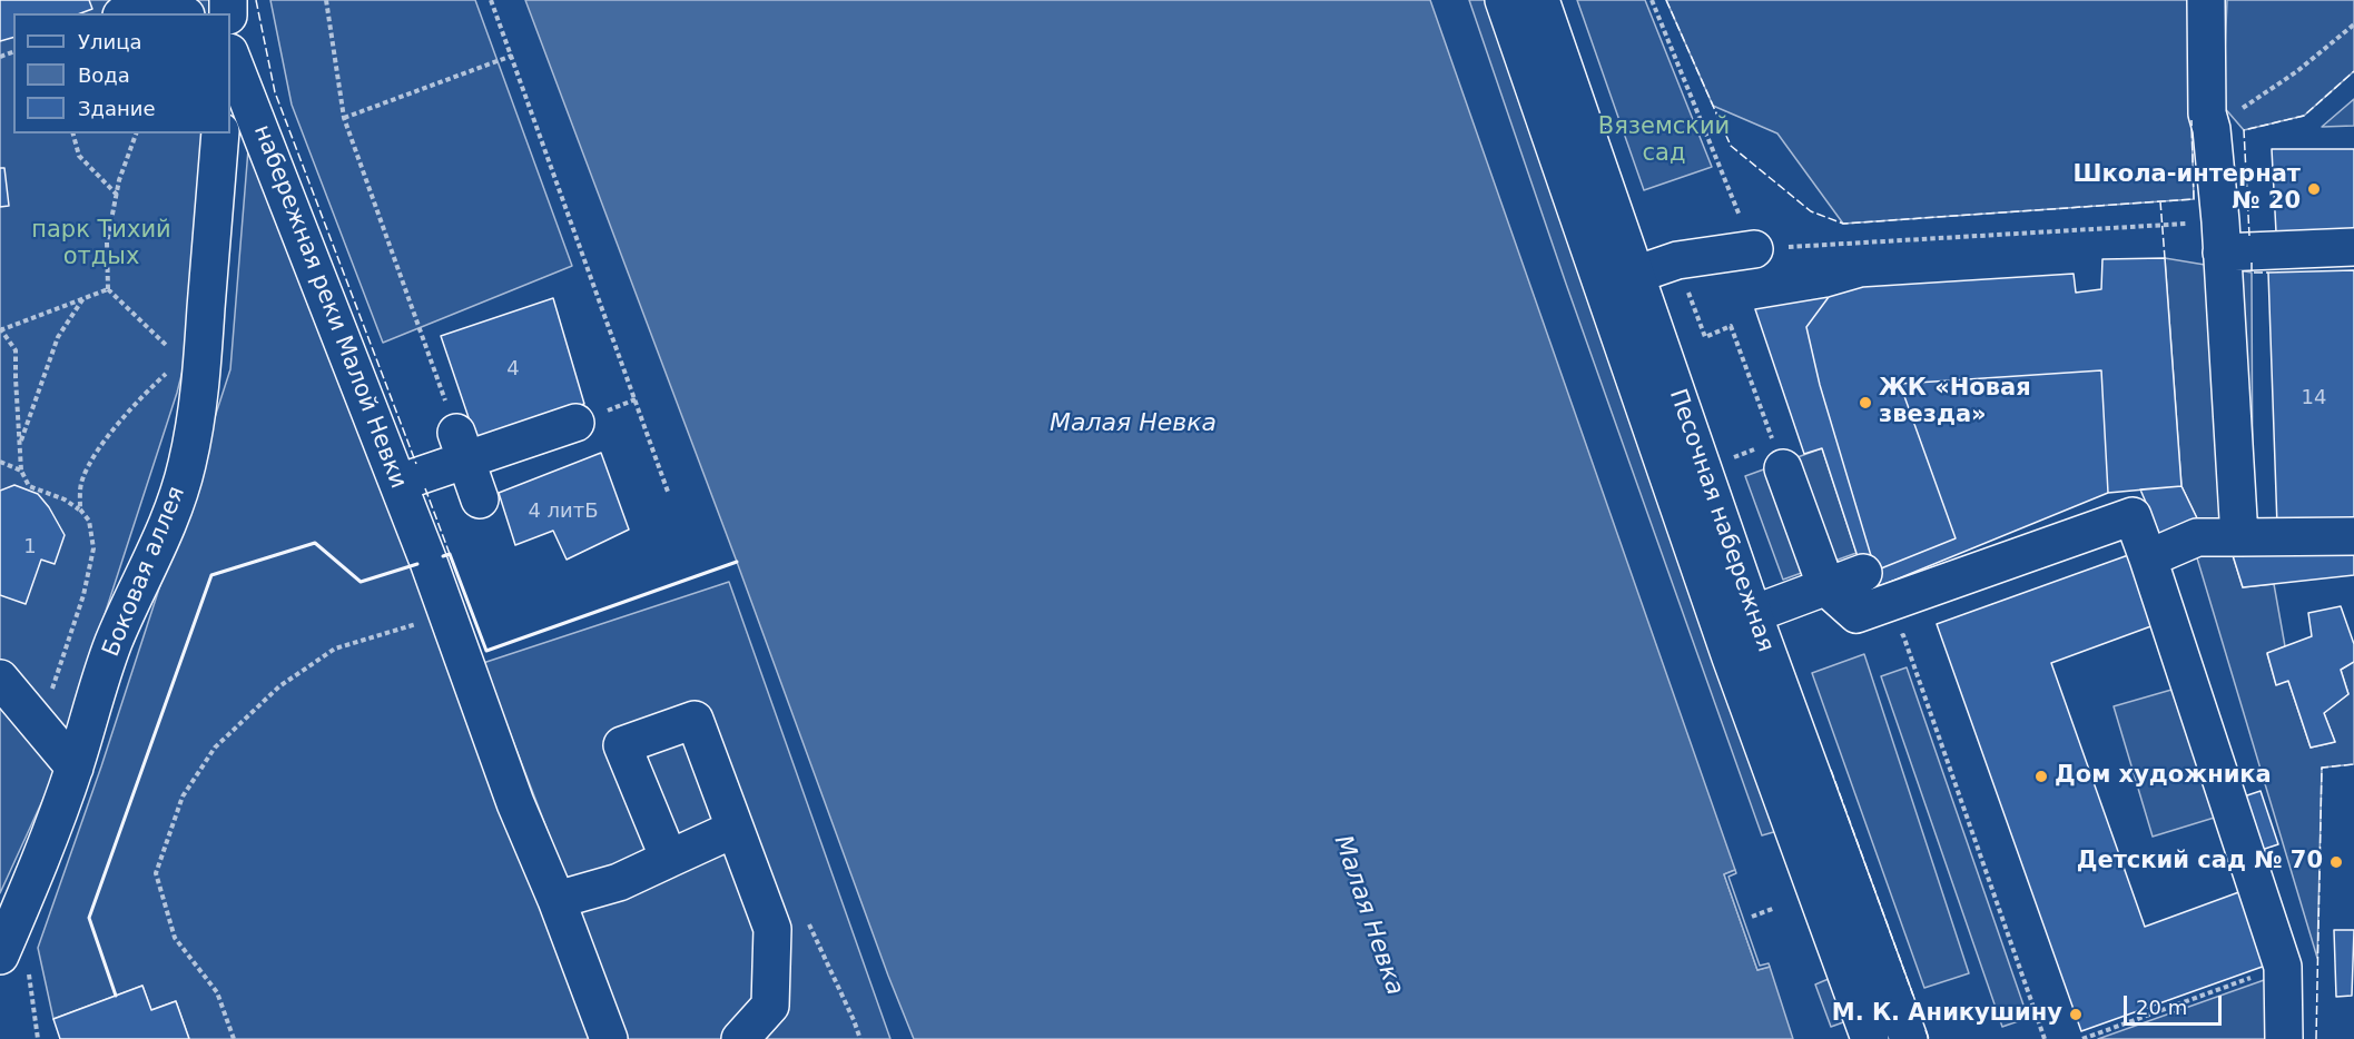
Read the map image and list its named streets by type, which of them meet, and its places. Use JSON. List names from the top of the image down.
{
  "streets": {
    "main road": ["набережная реки Малой Невки", "Песочная набережная", "Боковая аллея"]
  },
  "water": ["Малая Невка"],
  "parks": ["Вяземский сад", "парк Тихий отдых"],
  "places": [
    "Школа-интернат № 20",
    "ЖК «Новая звезда»",
    "Дом художника",
    "Детский сад № 70",
    "М. К. Аникушину"
  ],
  "house_numbers": [
    "4",
    "14",
    "4 литБ",
    "1"
  ],
  "legend": ["Улица", "Вода", "Здание"],
  "scale_bar": "20 m"
}
